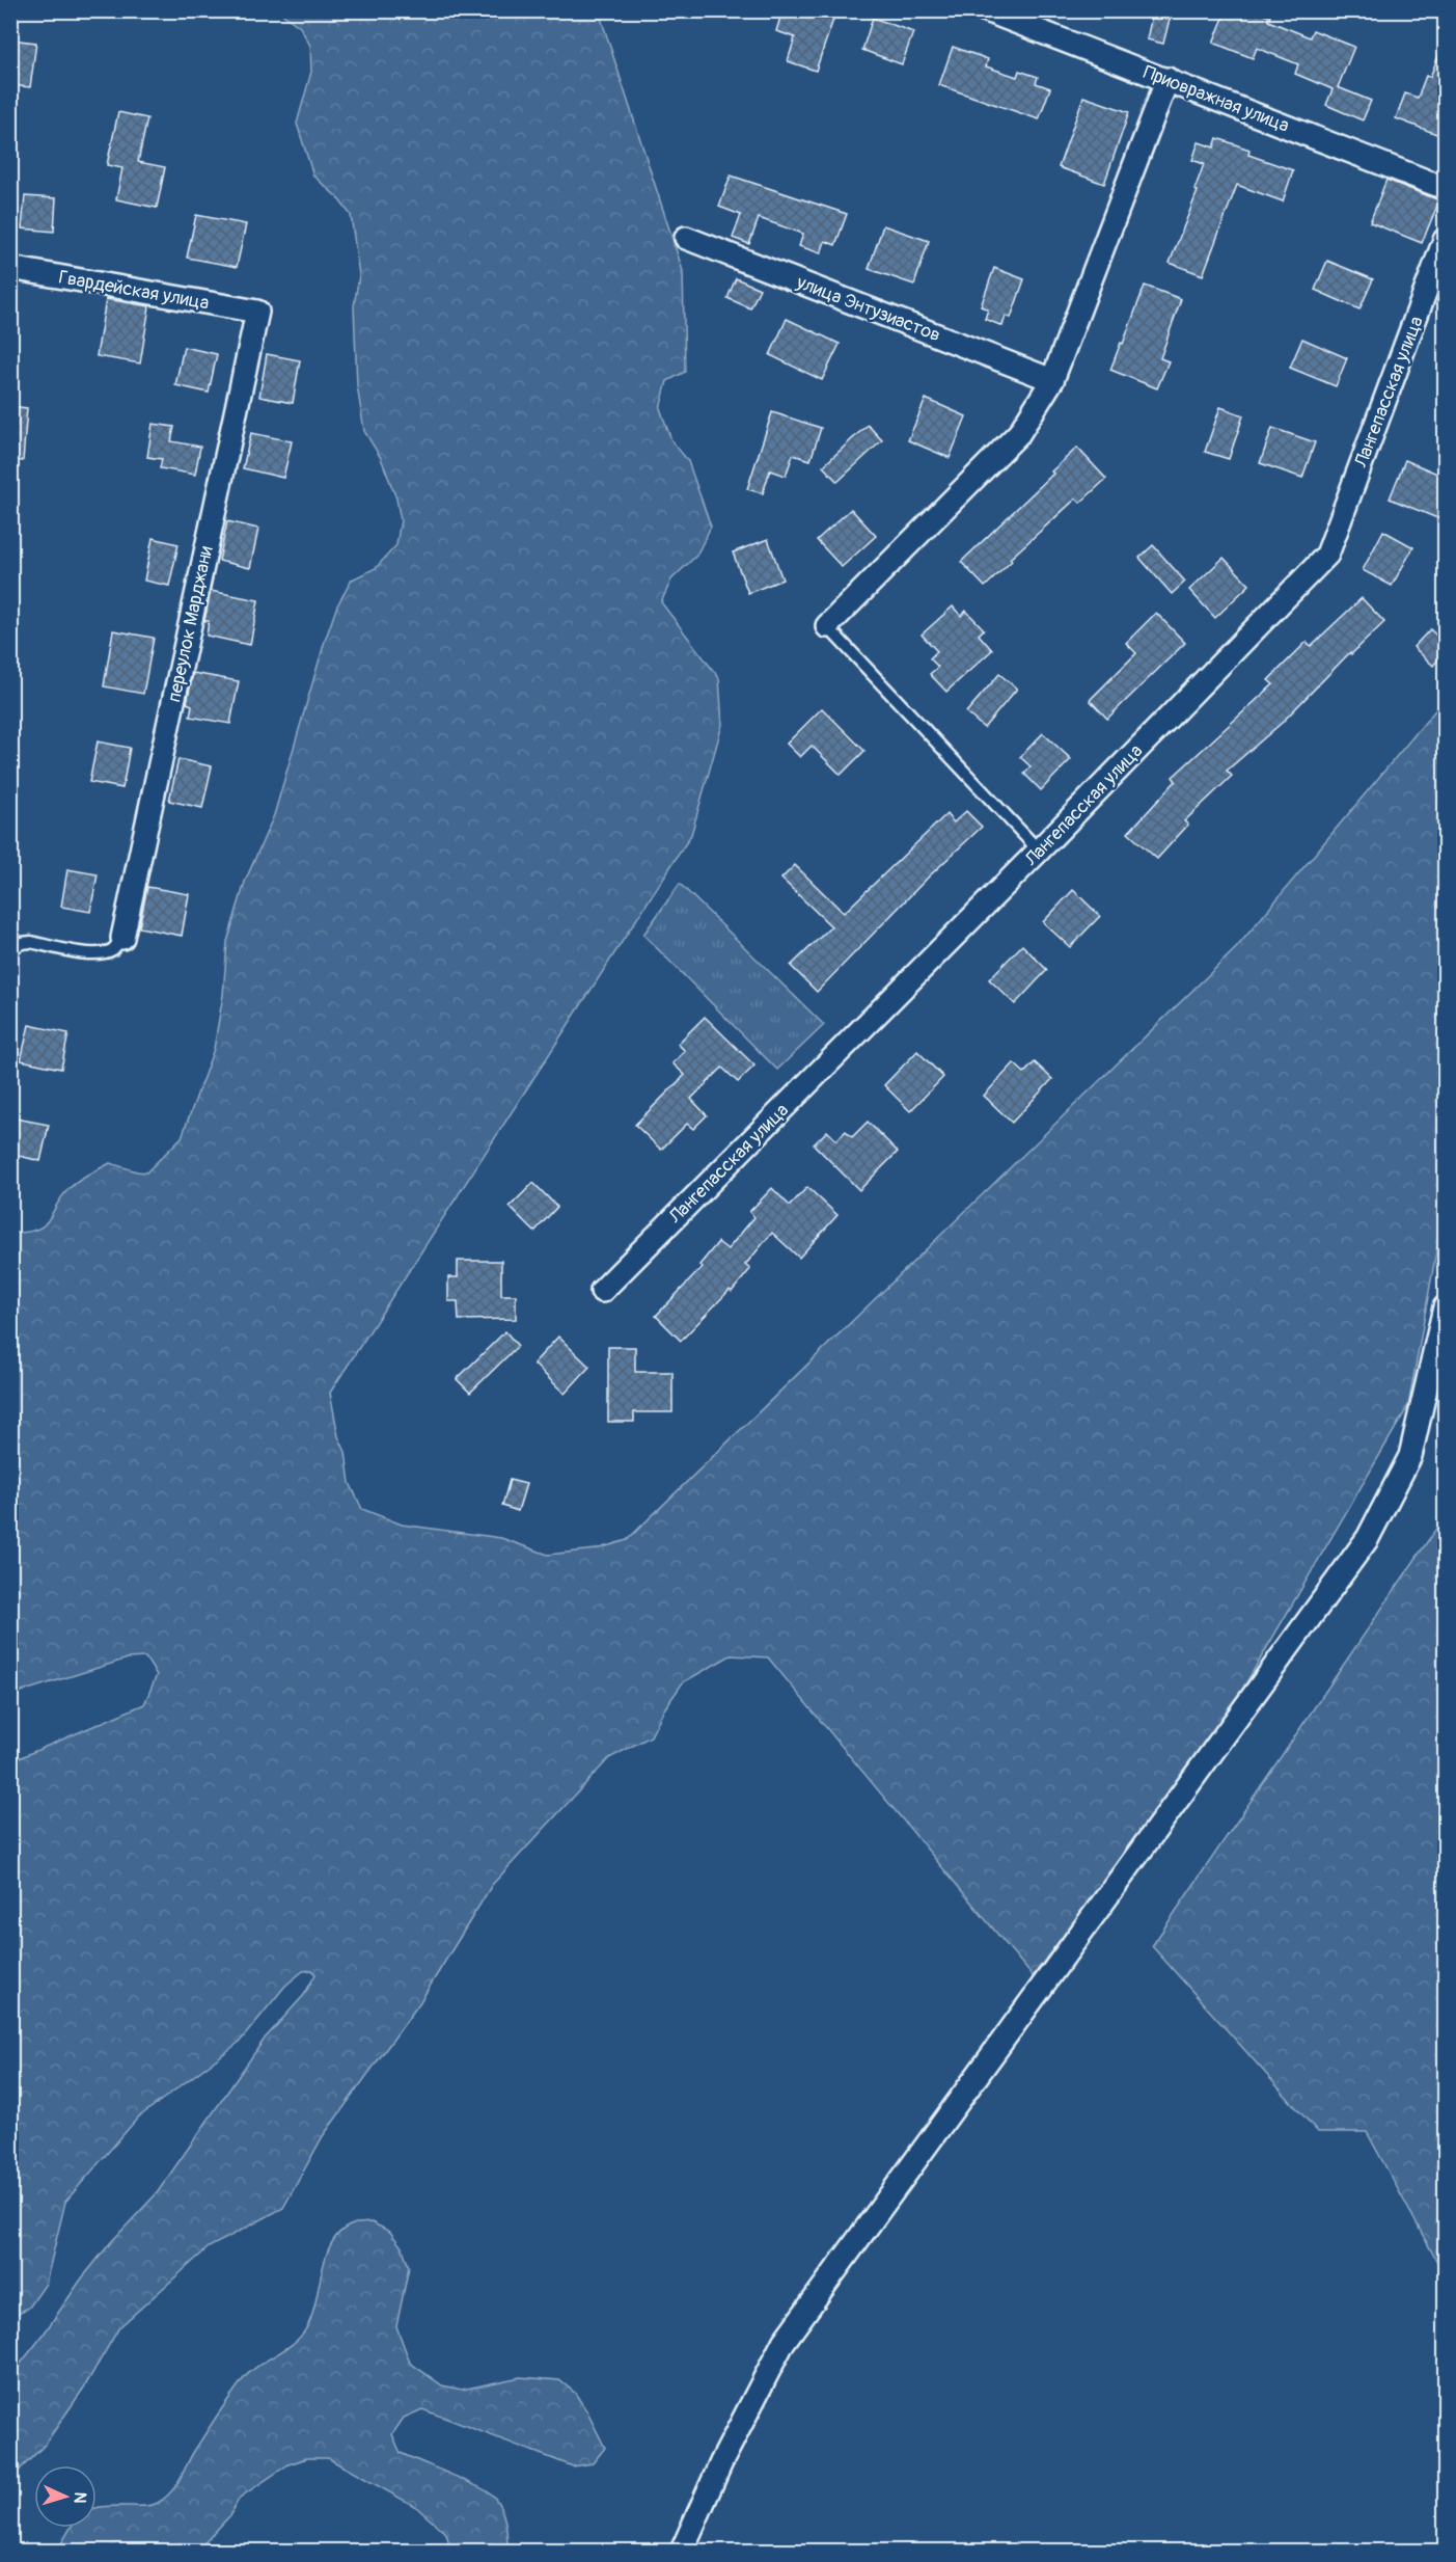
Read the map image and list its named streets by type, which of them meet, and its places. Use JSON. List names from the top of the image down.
{
  "streets": {
    "street": [
      "Приовражная улица",
      "Гвардейская улица",
      "улица Энтузиастов",
      "Лангепасская улица",
      "переулок Марджани"
    ]
  },
  "crossings": [
    ["Гвардейская улица", "переулок Марджани"]
  ],
  "north": "right"
}
